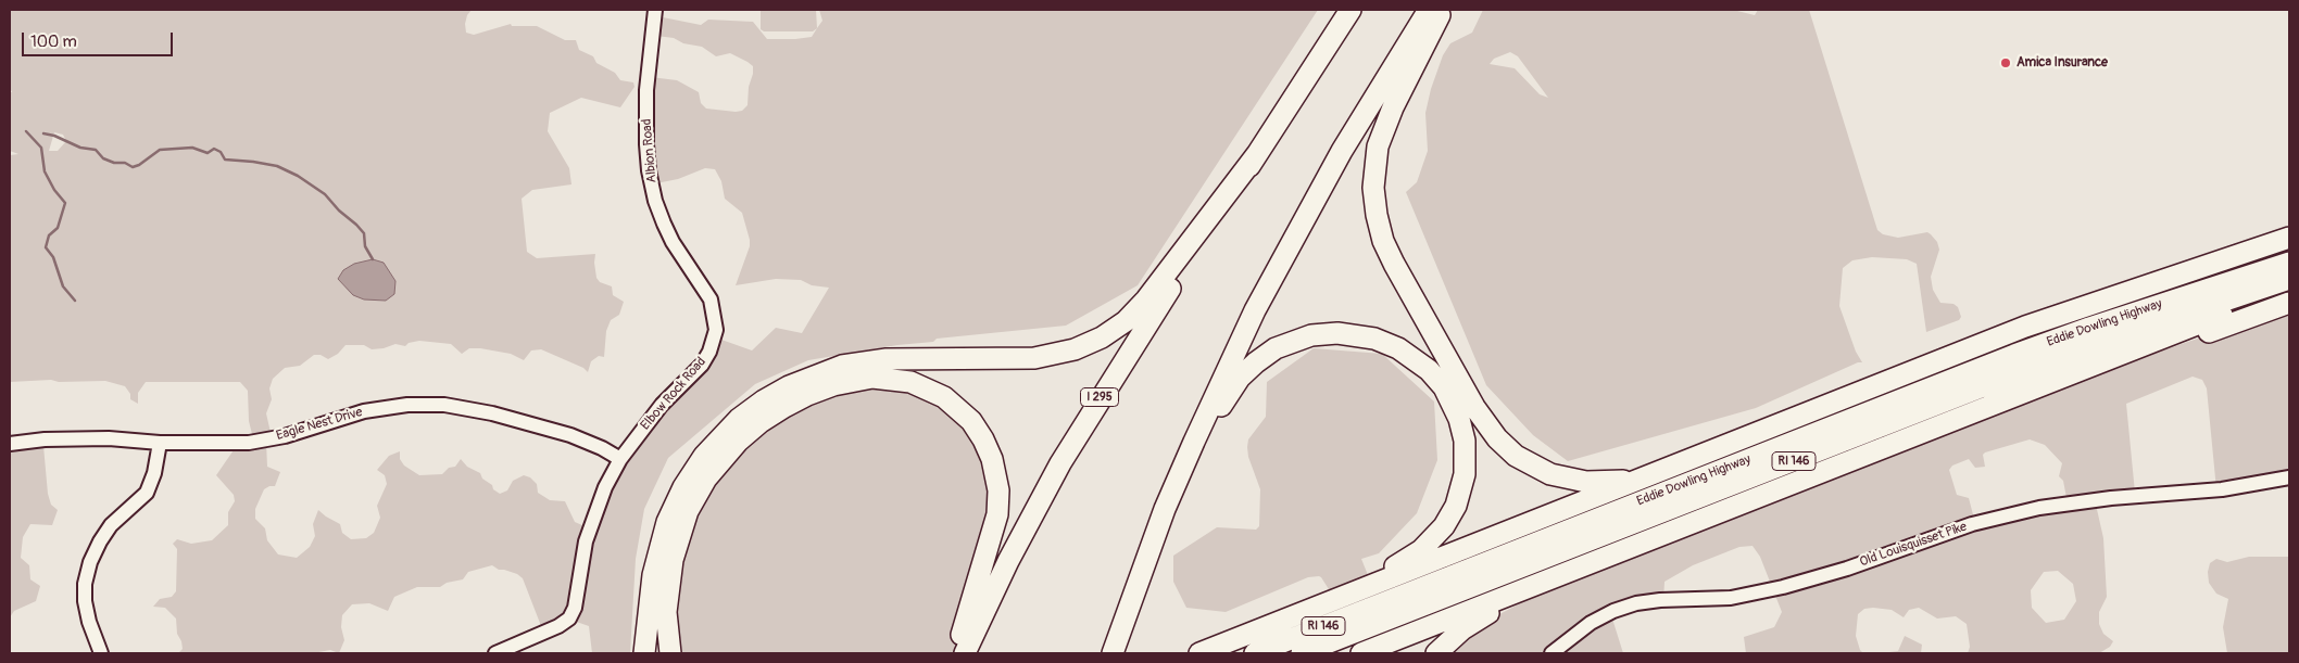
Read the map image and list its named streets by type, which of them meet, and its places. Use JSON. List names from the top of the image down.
{
  "streets": {
    "highway": ["Eddie Dowling Highway", "I 295", "RI 146"],
    "street": [
      "Albion Road",
      "Elbow Rock Road",
      "Eagle Nest Drive",
      "Old Louisquisset Pike"
    ]
  },
  "crossings": [
    ["Albion Road", "Elbow Rock Road"],
    ["Elbow Rock Road", "Eagle Nest Drive"]
  ],
  "places": ["Amica Insurance"],
  "scale_bar": "100 m"
}
